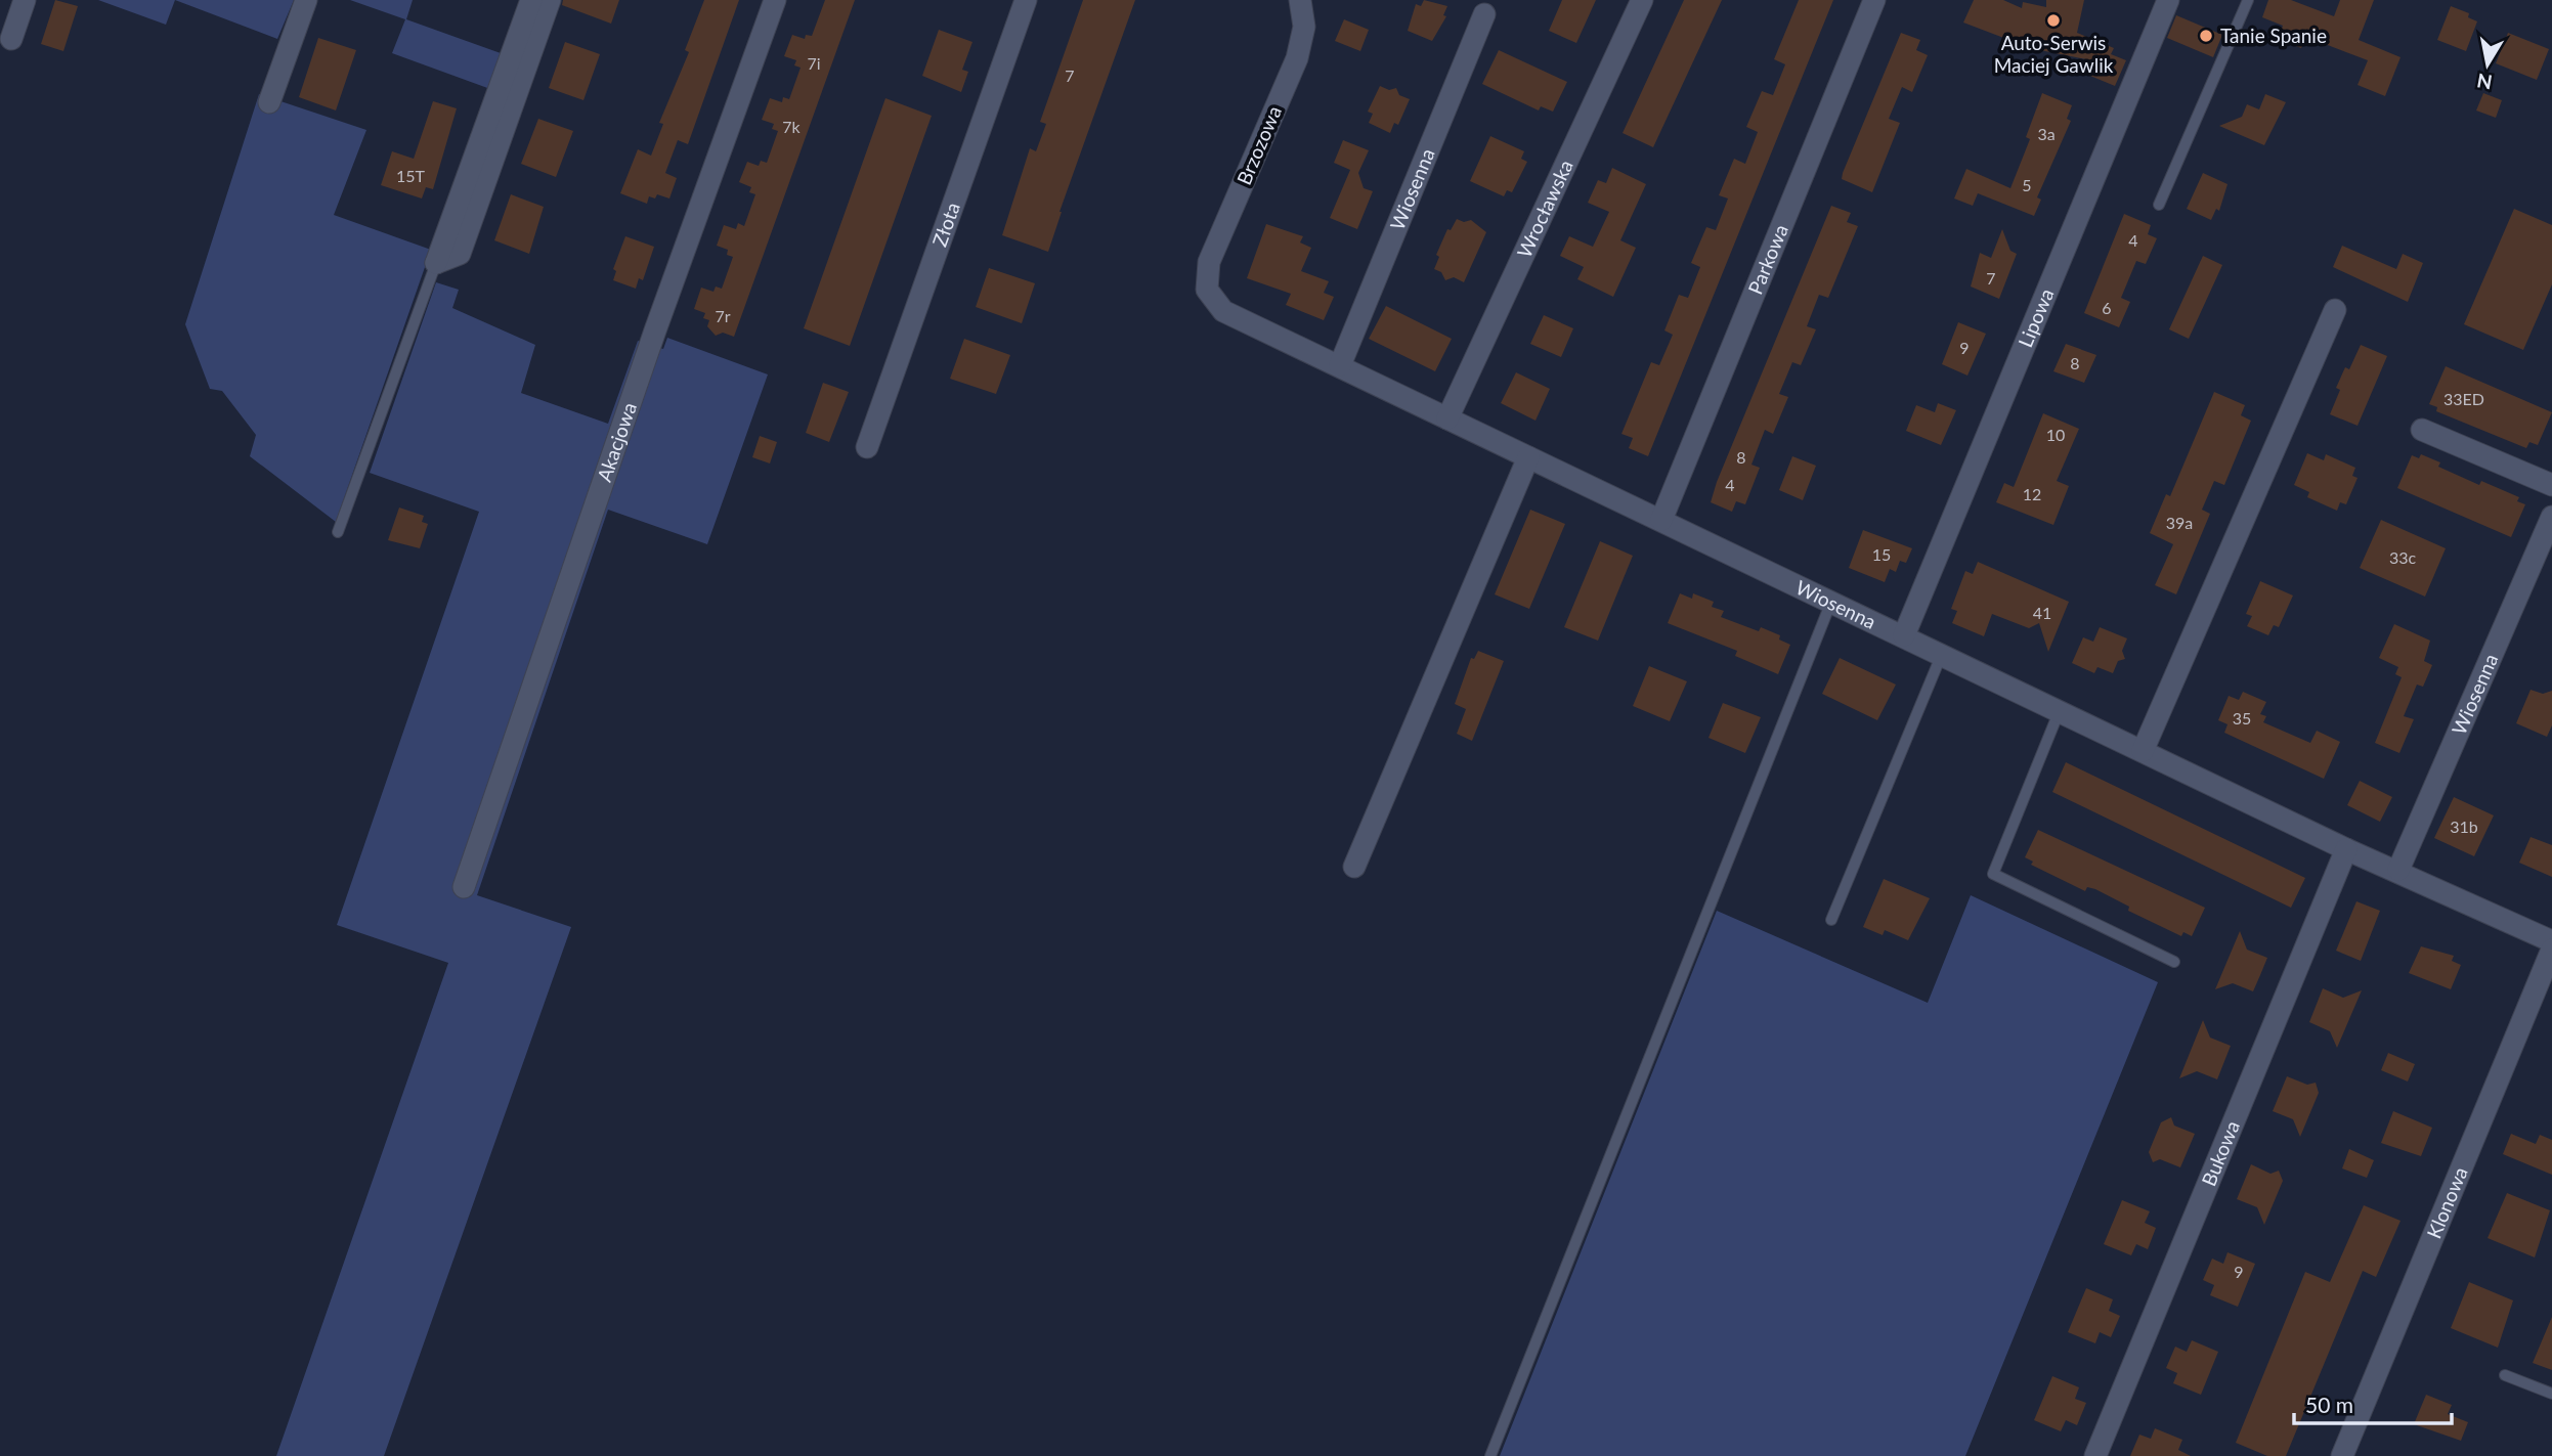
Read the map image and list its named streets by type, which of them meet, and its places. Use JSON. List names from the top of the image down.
{
  "streets": {
    "street": [
      "Brzozowa",
      "Wiosenna",
      "Wrocławska",
      "Złota",
      "Parkowa",
      "Lipowa",
      "Akacjowa",
      "Bukowa",
      "Klonowa"
    ]
  },
  "crossings": [
    ["Brzozowa", "Wiosenna"],
    ["Wiosenna", "Wrocławska"],
    ["Wiosenna", "Parkowa"],
    ["Wiosenna", "Lipowa"],
    ["Wiosenna", "Bukowa"]
  ],
  "places": ["Auto-Serwis Maciej Gawlik", "Tanie Spanie"],
  "house_numbers": [
    "7i",
    "7",
    "7k",
    "3a",
    "15T",
    "5",
    "4",
    "7",
    "6",
    "7r",
    "9",
    "8",
    "33ED",
    "10",
    "8",
    "4",
    "12",
    "39a",
    "15",
    "33c",
    "41",
    "35",
    "31b",
    "9"
  ],
  "scale_bar": "50 m",
  "north": "bottom"
}
